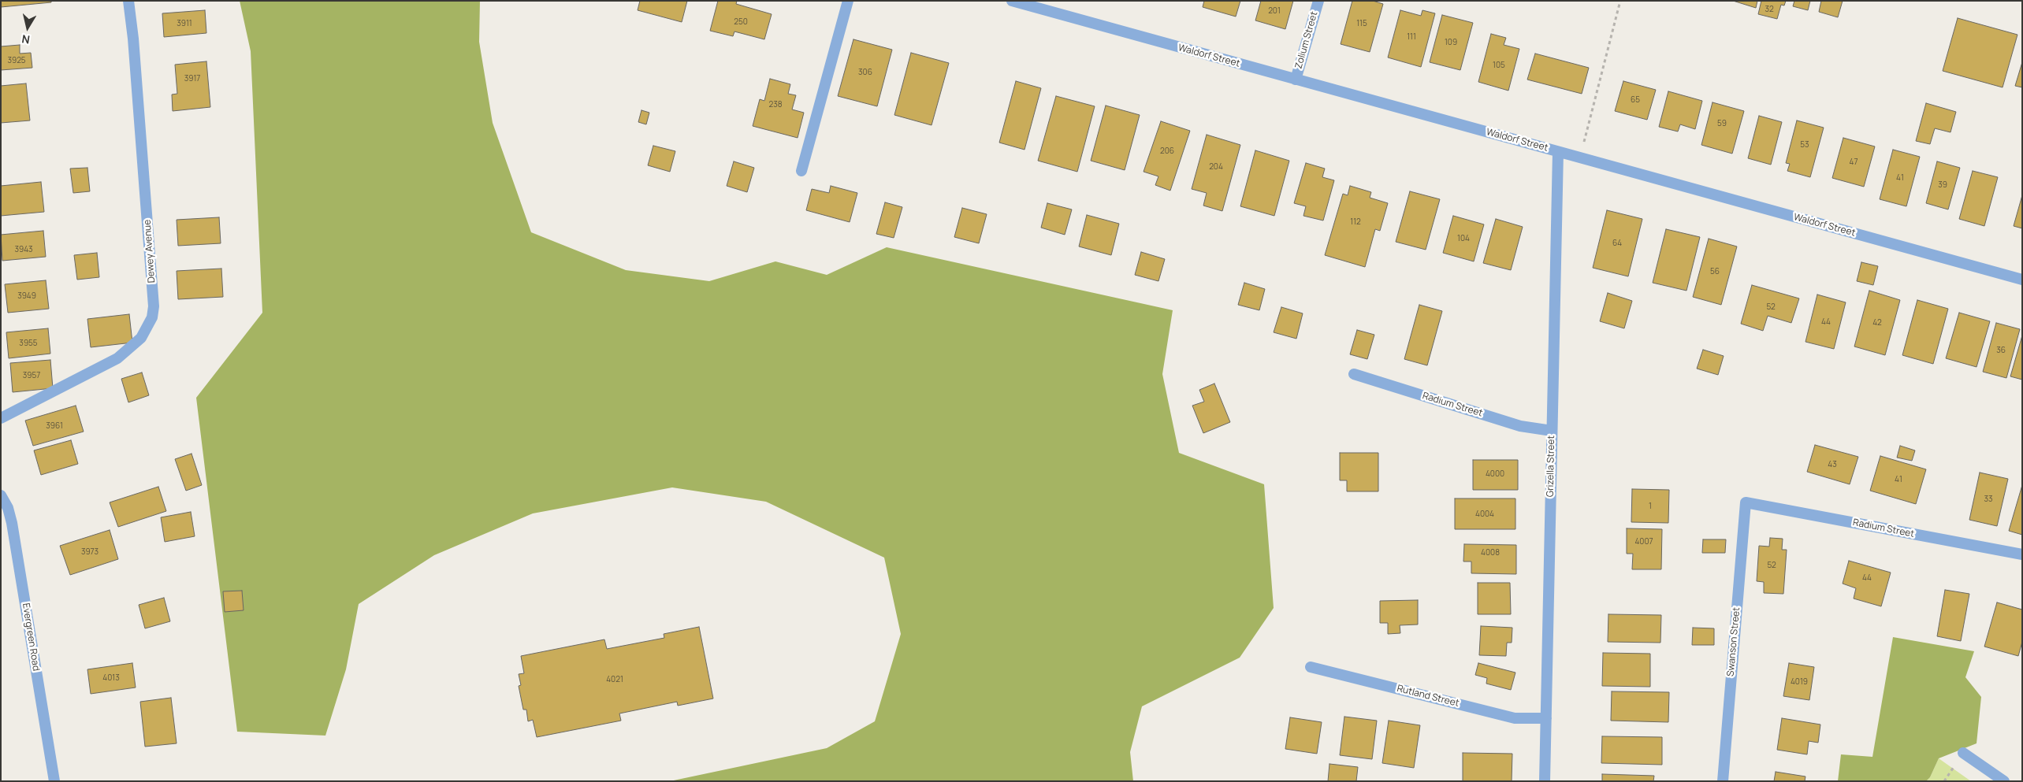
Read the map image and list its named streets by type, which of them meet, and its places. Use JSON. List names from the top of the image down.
{
  "streets": {
    "street": [
      "Zolium Street",
      "Waldorf Street",
      "Dewey Avenue",
      "Radium Street",
      "Grizella Street",
      "Evergreen Road",
      "Swanson Street",
      "Rutland Street"
    ]
  },
  "crossings": [
    ["Zolium Street", "Waldorf Street"],
    ["Waldorf Street", "Grizella Street"],
    ["Radium Street", "Grizella Street"],
    ["Radium Street", "Swanson Street"],
    ["Grizella Street", "Rutland Street"]
  ],
  "house_numbers": [
    "32",
    "201",
    "250",
    "3911",
    "115",
    "111",
    "109",
    "3925",
    "105",
    "306",
    "3917",
    "65",
    "238",
    "59",
    "53",
    "206",
    "47",
    "204",
    "41",
    "39",
    "112",
    "104",
    "64",
    "3943",
    "56",
    "3949",
    "52",
    "44",
    "42",
    "3955",
    "36",
    "3957",
    "3961",
    "43",
    "4000",
    "41",
    "33",
    "1",
    "4004",
    "4007",
    "3973",
    "4008",
    "52",
    "44",
    "4013",
    "4021",
    "4019"
  ],
  "north": "bottom"
}
